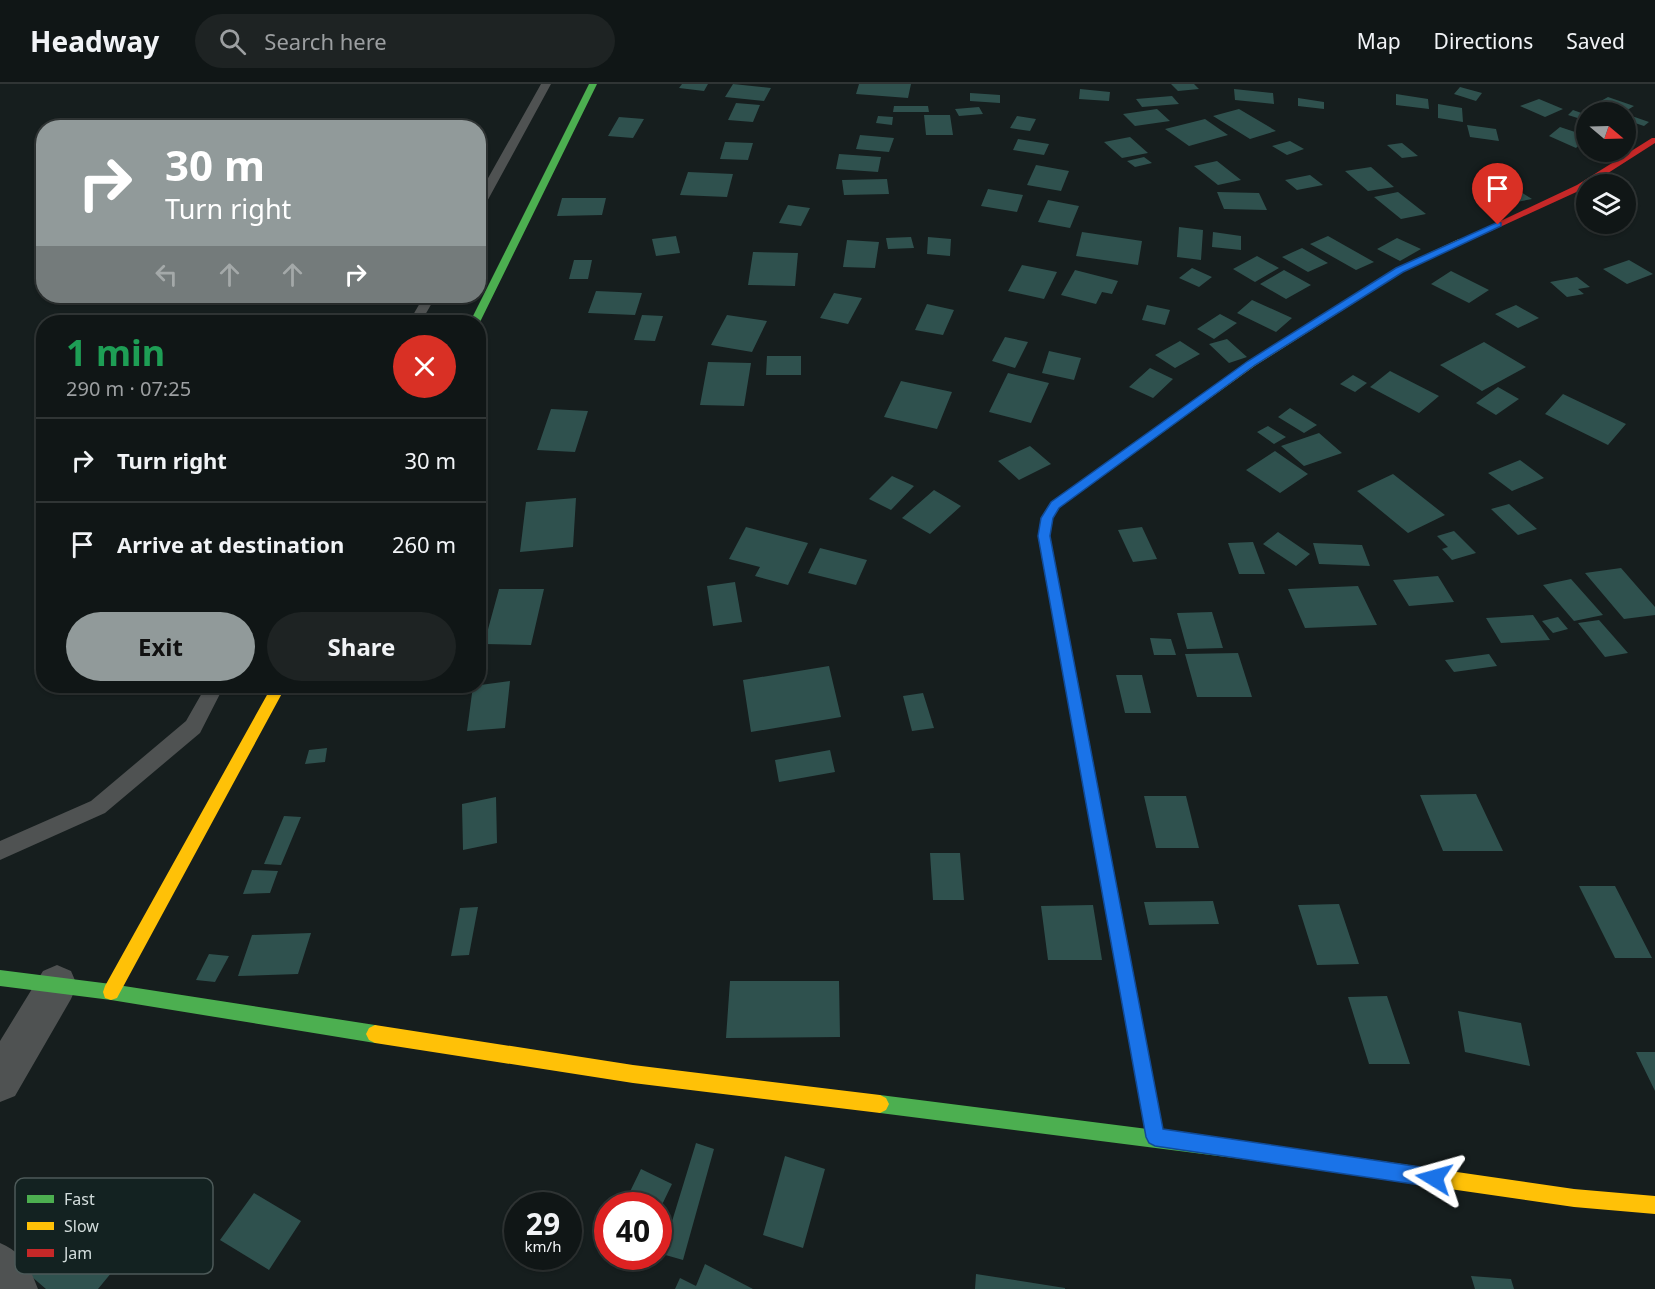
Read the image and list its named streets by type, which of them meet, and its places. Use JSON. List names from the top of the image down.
{
  "legend": ["Fast", "Slow", "Jam"],
  "north": "right",
  "page": {
    "header": "Headway",
    "search": "Search here",
    "nav": ["Map", "Directions", "Saved"],
    "turn": ["30 m", "Turn right"],
    "heading": ["1 min", "290 m · 07:25"],
    "list": [
      {
        "name": "Turn right",
        "value": "30 m"
      },
      {
        "name": "Arrive at destination",
        "value": "260 m"
      }
    ],
    "buttons": ["Exit", "Share"],
    "speed": "29 km/h",
    "limit": "40"
  }
}
